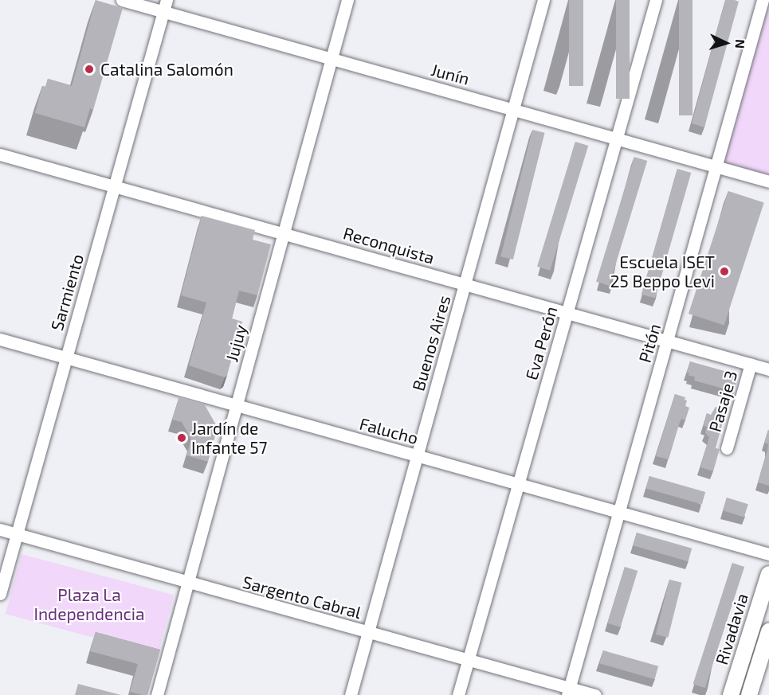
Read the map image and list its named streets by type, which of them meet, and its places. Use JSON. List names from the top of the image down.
{
  "streets": {
    "street": [
      "Junín",
      "Reconquista",
      "Sarmiento",
      "Jujuy",
      "Buenos Aires",
      "Eva Perón",
      "Pitón",
      "Pasaje 3",
      "Falucho",
      "Sargento Cabral",
      "Rivadavia"
    ]
  },
  "crossings": [
    ["Junín", "Sarmiento"],
    ["Junín", "Jujuy"],
    ["Junín", "Buenos Aires"],
    ["Junín", "Eva Perón"],
    ["Junín", "Pitón"],
    ["Reconquista", "Sarmiento"],
    ["Reconquista", "Jujuy"],
    ["Reconquista", "Buenos Aires"],
    ["Reconquista", "Eva Perón"],
    ["Reconquista", "Pitón"],
    ["Reconquista", "Pasaje 3"],
    ["Sarmiento", "Falucho"],
    ["Sarmiento", "Sargento Cabral"],
    ["Jujuy", "Falucho"],
    ["Jujuy", "Sargento Cabral"],
    ["Buenos Aires", "Falucho"],
    ["Buenos Aires", "Sargento Cabral"],
    ["Eva Perón", "Falucho"],
    ["Eva Perón", "Sargento Cabral"],
    ["Pitón", "Falucho"],
    ["Pitón", "Sargento Cabral"]
  ],
  "parks": ["Plaza La Independencia"],
  "places": ["Catalina Salomón", "Escuela ISET 25 Beppo Levi", "Jardín de Infante 57"],
  "north": "right"
}
